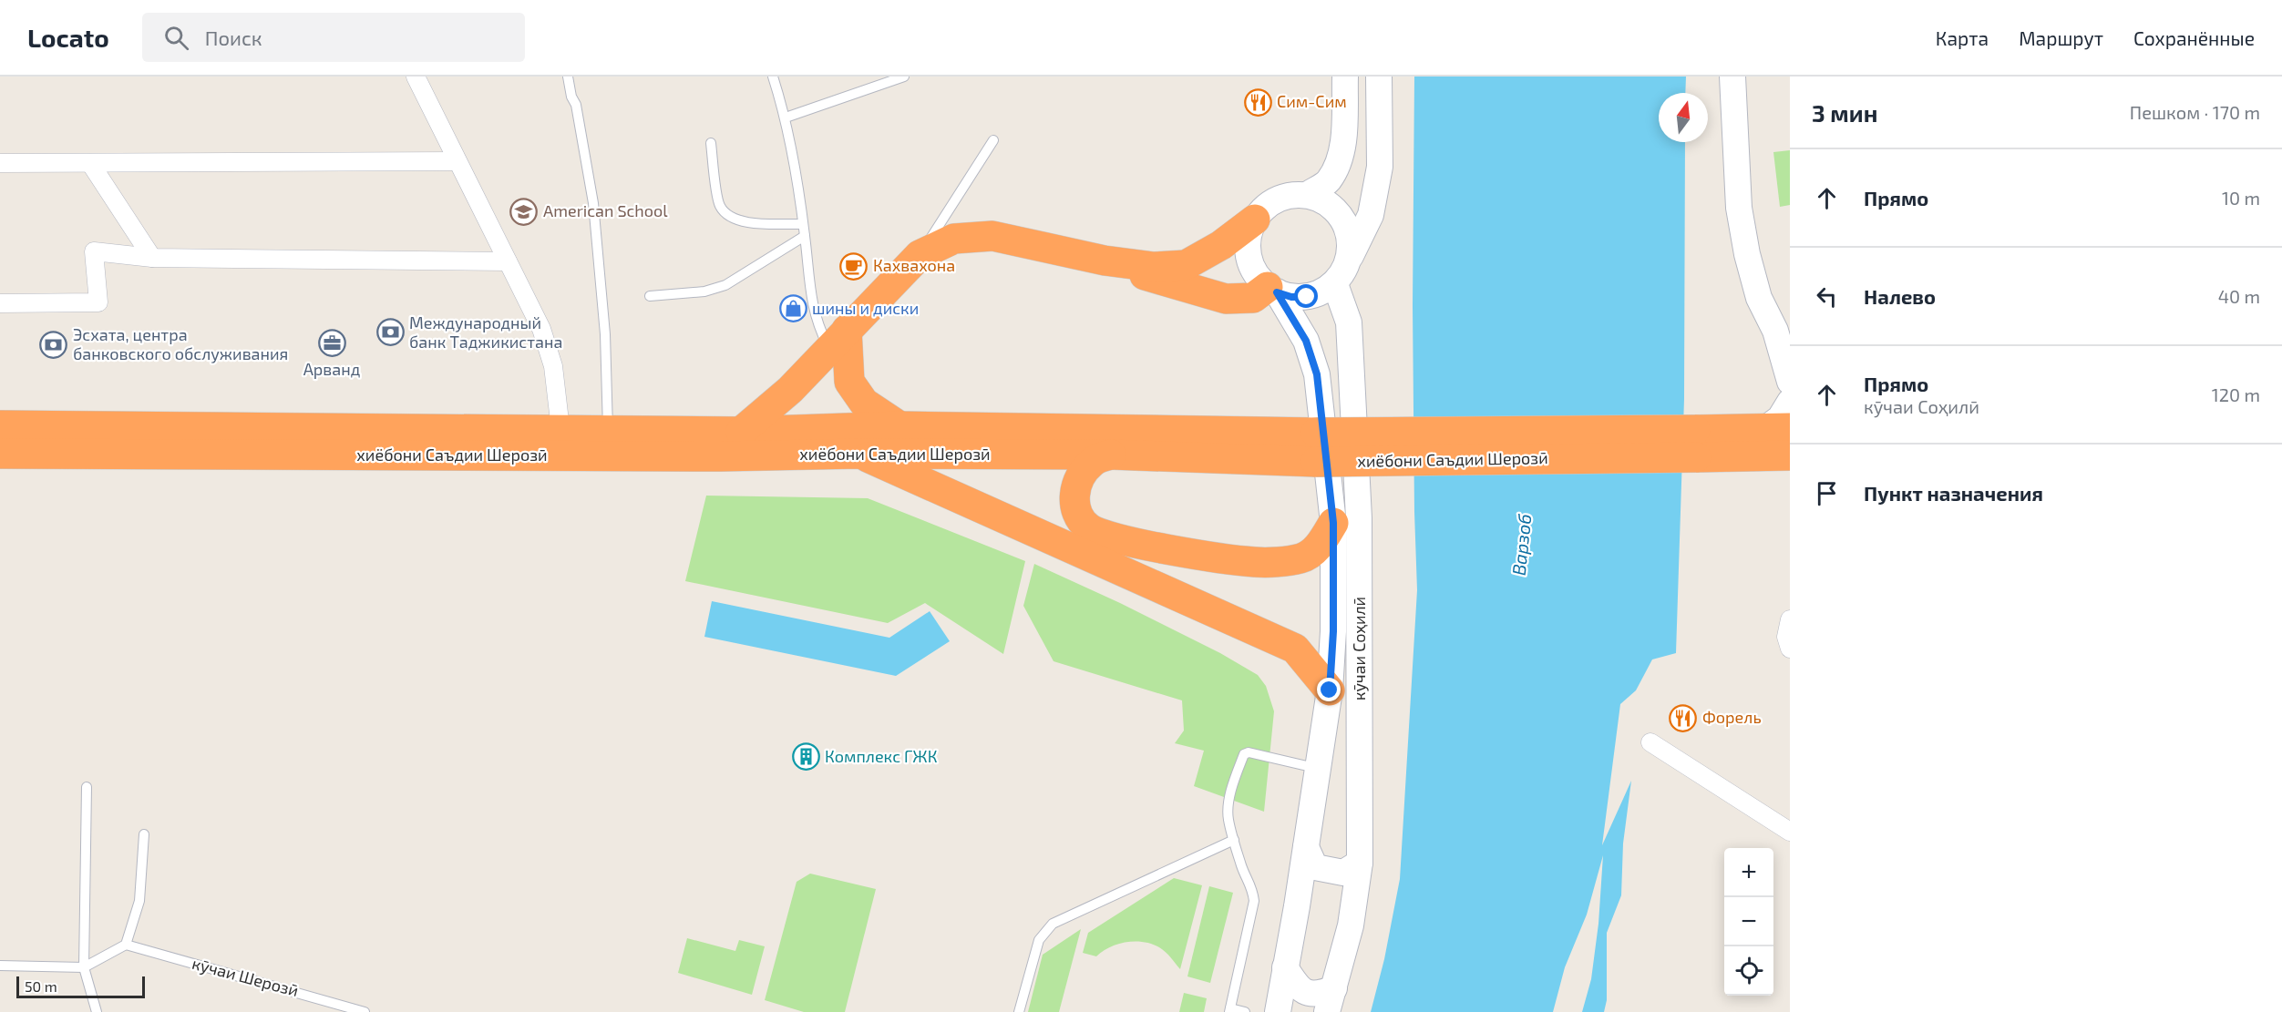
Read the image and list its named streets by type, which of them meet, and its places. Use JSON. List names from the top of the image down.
{
  "streets": {
    "highway": ["хиёбони Саъдии Шерозӣ"],
    "main road": ["кӯчаи Соҳилӣ"],
    "lane": ["кӯчаи Шерозӣ"]
  },
  "water": ["Варзоб"],
  "places": {
    "restaurant": ["Сим-Сим", "Форель"],
    "school or university": ["American School"],
    "cafe": ["Кахвахона"],
    "shop": ["шины и диски"],
    "bank": ["Международный банк Таджикистана", "Эсхата, центра банковского обслуживания"],
    "office": ["Арванд"],
    "building": ["Комплекс ГЖК"]
  },
  "scale_bar": "50 m",
  "north": "top",
  "page": {
    "header": "Locato",
    "search": "Поиск",
    "nav": ["Карта", "Маршрут", "Сохранённые"],
    "heading": ["3 мин", "Пешком · 170 m"],
    "list": [
      ["Прямо", "10 m"],
      ["Налево", "40 m"],
      ["Прямо", "кӯчаи Соҳилӣ", "120 m"],
      "Пункт назначения"
    ],
    "map_buttons": ["+", "−"],
    "scale": "50 m"
  }
}
